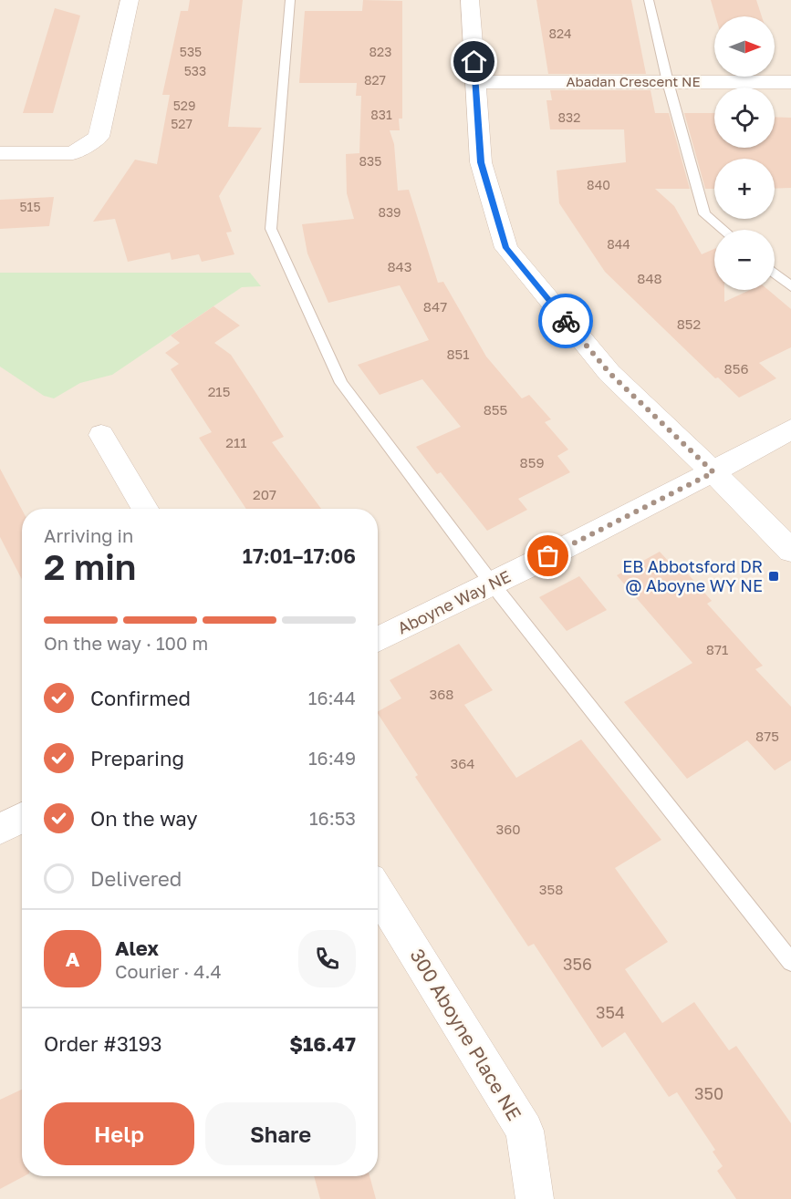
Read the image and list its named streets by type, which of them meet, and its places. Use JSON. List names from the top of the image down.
{
  "streets": {
    "street": ["Abadan Crescent NE", "Aboyne Way NE", "300 Aboyne Place NE"]
  },
  "places": {
    "transit": ["EB Abbotsford DR @ Aboyne WY NE"]
  },
  "house_numbers": [
    "824",
    "535",
    "823",
    "533",
    "827",
    "529",
    "831",
    "832",
    "527",
    "835",
    "840",
    "515",
    "839",
    "844",
    "843",
    "848",
    "847",
    "852",
    "851",
    "856",
    "215",
    "855",
    "211",
    "859",
    "207",
    "871",
    "368",
    "875",
    "364",
    "360",
    "358",
    "356",
    "354",
    "350"
  ],
  "north": "right",
  "page": {
    "map_buttons": ["+", "−"],
    "heading": ["2 min", "Arriving in", "17:01–17:06"],
    "panel": [
      "Alex",
      "Courier · 4.4",
      "Order #3193",
      "$16.47"
    ],
    "bar": "On the way · 100 m",
    "list": [
      ["Confirmed", "16:44"],
      ["Preparing", "16:49"],
      ["On the way", "16:53"],
      "Delivered"
    ],
    "round": "A",
    "buttons": ["Help", "Share"]
  }
}
